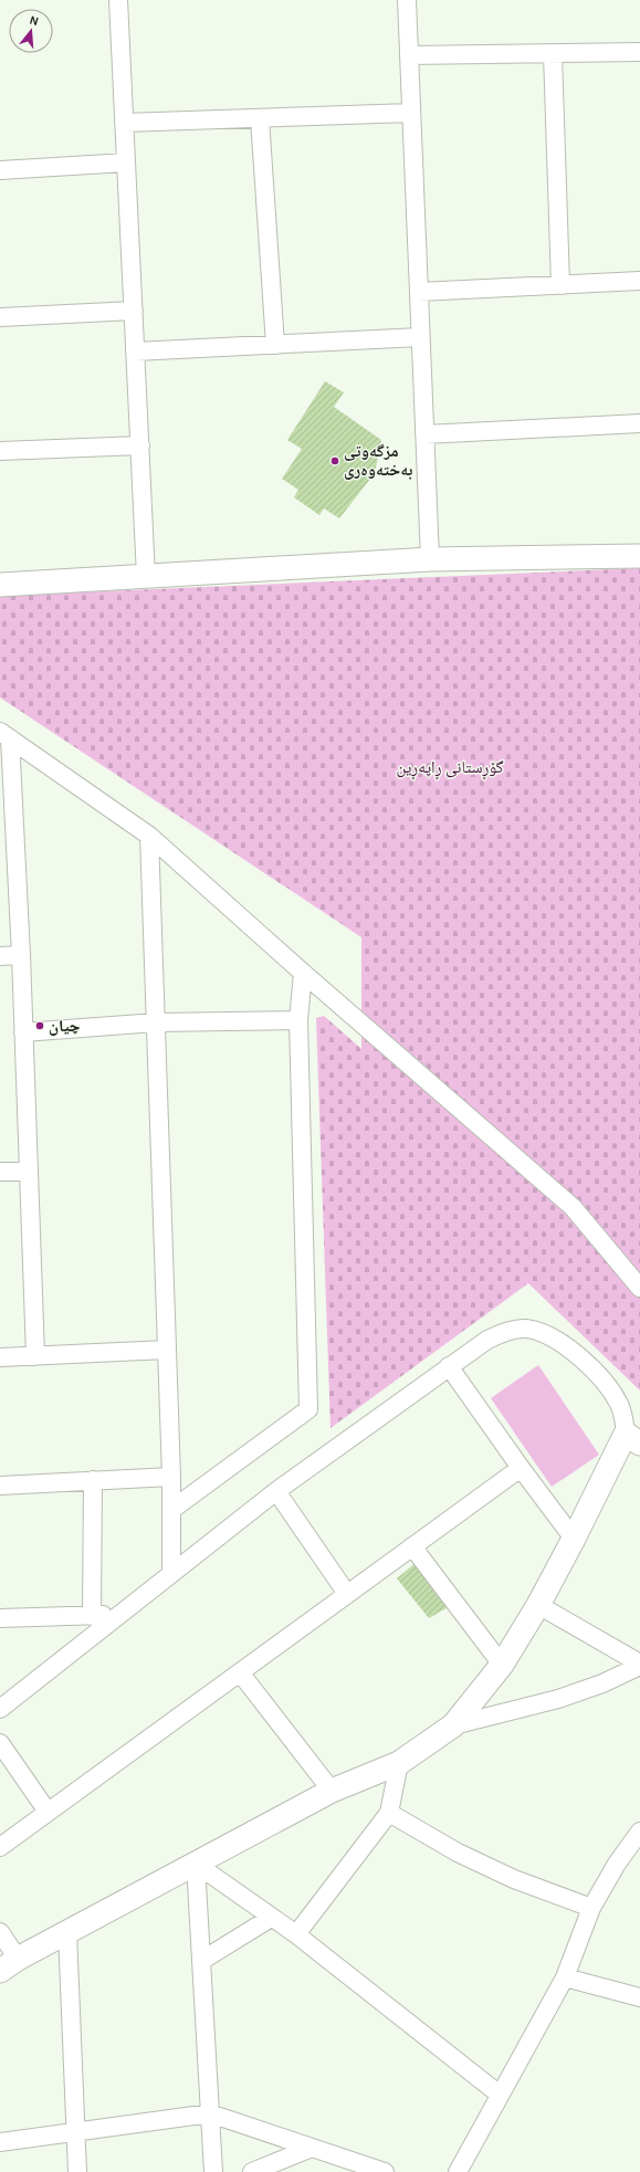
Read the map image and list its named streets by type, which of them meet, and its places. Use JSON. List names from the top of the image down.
{
  "parks": ["گۆڕستانی ڕاپەڕین"],
  "places": ["مزگەوتی بەختەوەری", "چيان"],
  "north": "top"
}
